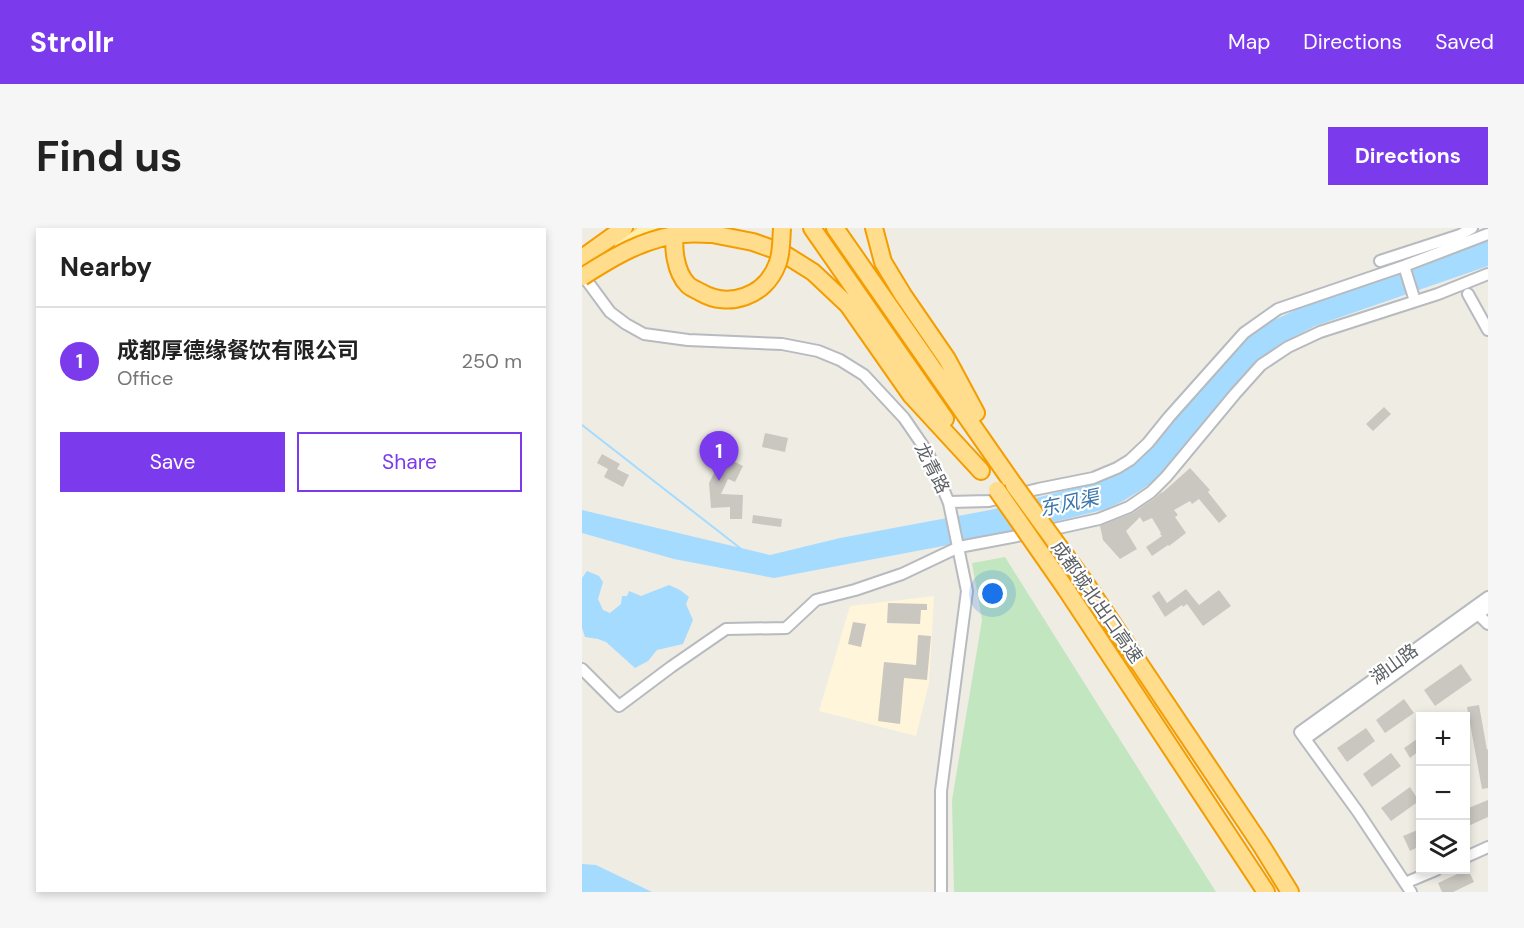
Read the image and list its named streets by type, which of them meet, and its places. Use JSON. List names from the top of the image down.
{
  "streets": {
    "highway": ["成都城北出口高速"],
    "street": ["龙青路", "湖山路"]
  },
  "water": ["东风渠"],
  "page": {
    "header": "Strollr",
    "nav": ["Map", "Directions", "Saved"],
    "buttons": [
      "Directions",
      ["Save", "Share"]
    ],
    "title": "Find us",
    "heading": "Nearby",
    "list": [
      {
        "mark": "1",
        "name": "成都厚德缘餐饮有限公司",
        "note": "Office",
        "value": "250 m"
      }
    ],
    "pins": "1",
    "map_buttons": ["+", "−"]
  }
}
